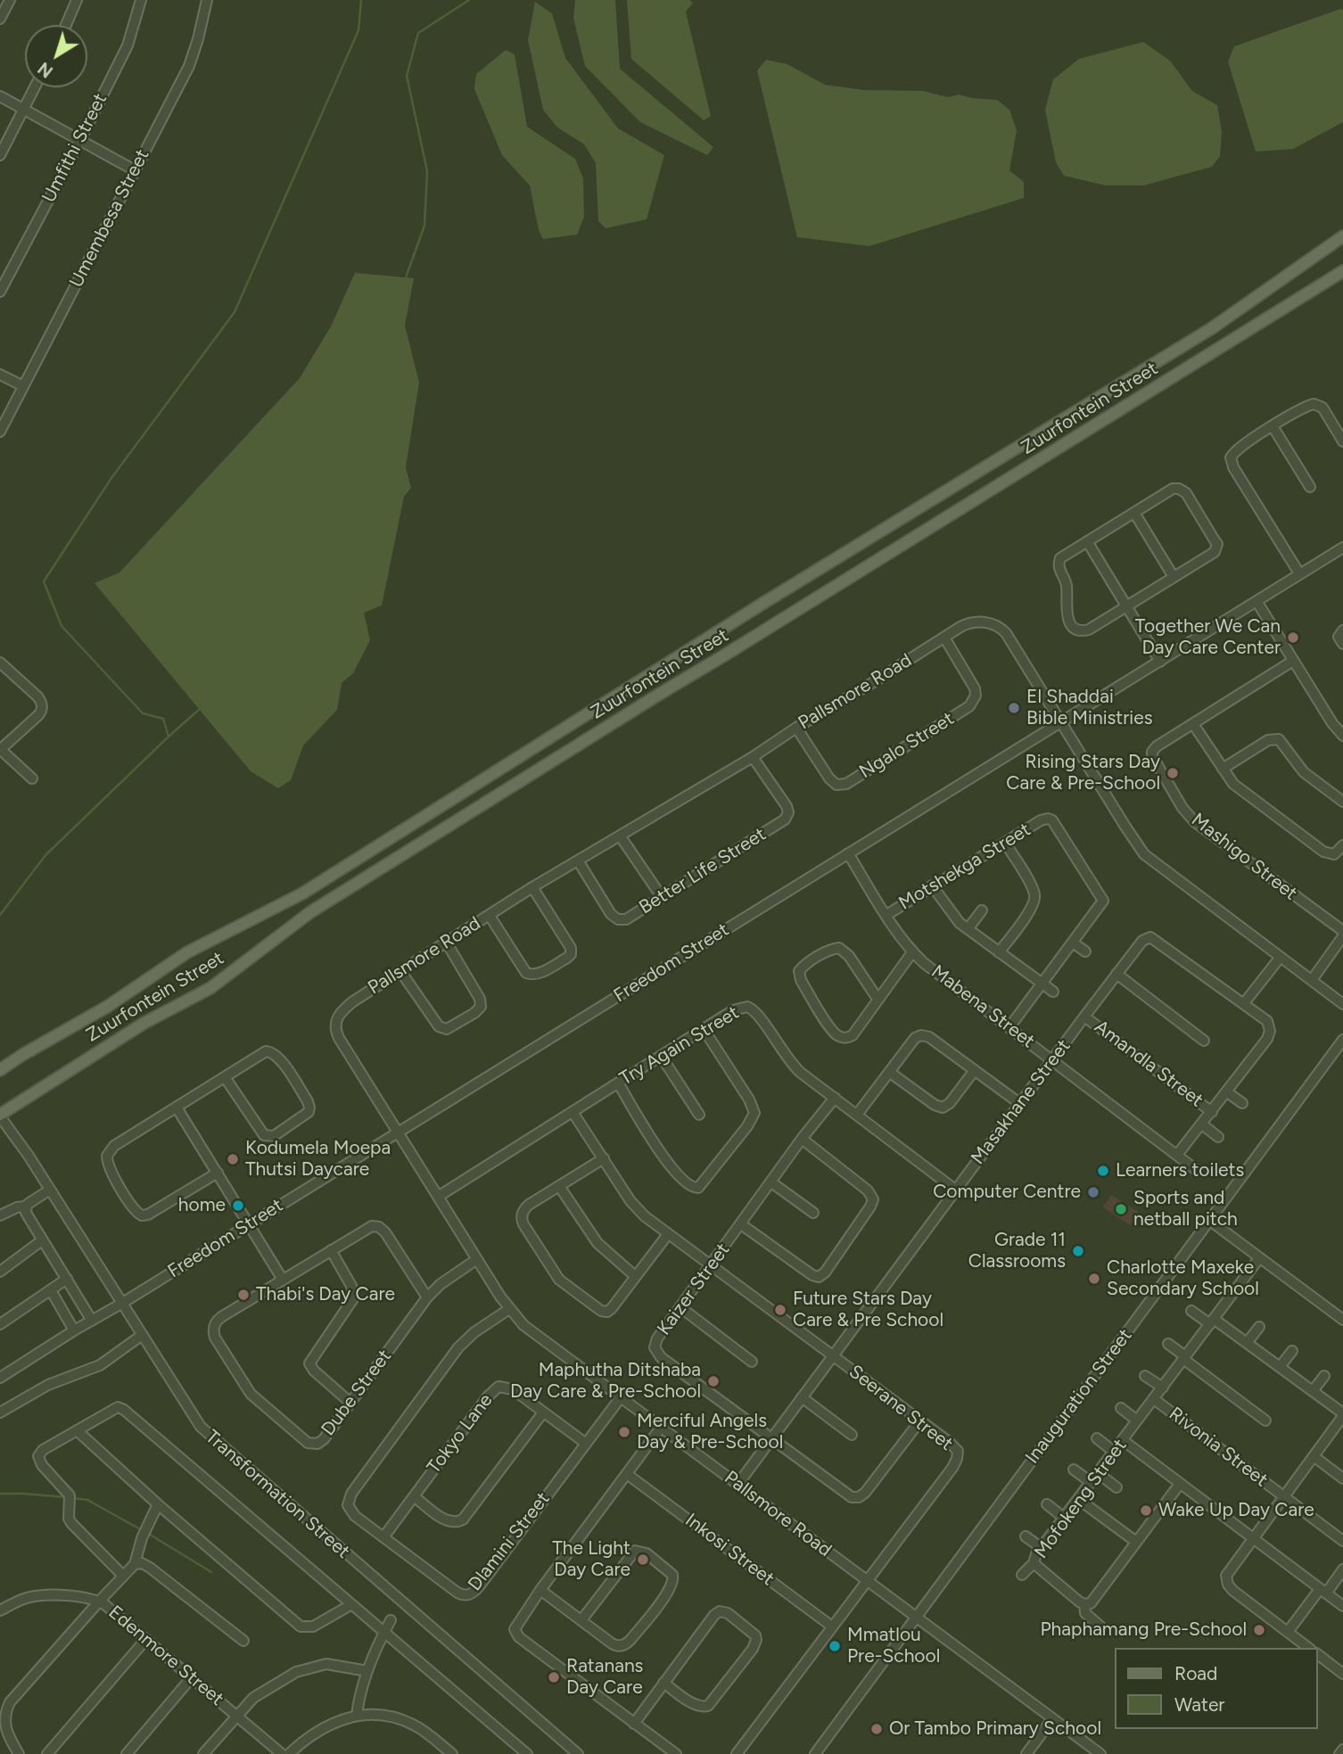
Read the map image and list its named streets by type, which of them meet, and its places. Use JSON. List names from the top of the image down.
{
  "streets": {
    "main road": ["Zuurfontein Street"],
    "street": [
      "Umfithi Street",
      "Umembesa Street",
      "Pallsmore Road",
      "Ngalo Street",
      "Mashigo Street",
      "Motshekga Street",
      "Better Life Street",
      "Freedom Street",
      "Mabena Street",
      "Try Again Street",
      "Amandla Street",
      "Masakhane Street",
      "Kaizer Street",
      "Dube Street",
      "Inauguration Street",
      "Seerane Street",
      "Tokyo Lane",
      "Rivonia Street",
      "Transformation Street",
      "Mofokeng Street",
      "Dlamini Street",
      "Inkosi Street",
      "Edenmore Street"
    ]
  },
  "crossings": [
    ["Zuurfontein Street", "Transformation Street"],
    ["Pallsmore Road", "Ngalo Street"],
    ["Pallsmore Road", "Better Life Street"],
    ["Pallsmore Road", "Freedom Street"],
    ["Pallsmore Road", "Try Again Street"],
    ["Pallsmore Road", "Masakhane Street"],
    ["Pallsmore Road", "Dube Street"],
    ["Pallsmore Road", "Inauguration Street"],
    ["Pallsmore Road", "Seerane Street"],
    ["Pallsmore Road", "Dlamini Street"],
    ["Motshekga Street", "Mabena Street"],
    ["Freedom Street", "Mabena Street"],
    ["Freedom Street", "Transformation Street"],
    ["Mabena Street", "Masakhane Street"],
    ["Try Again Street", "Masakhane Street"],
    ["Try Again Street", "Kaizer Street"],
    ["Try Again Street", "Seerane Street"],
    ["Amandla Street", "Masakhane Street"],
    ["Masakhane Street", "Kaizer Street"],
    ["Masakhane Street", "Seerane Street"],
    ["Kaizer Street", "Seerane Street"],
    ["Seerane Street", "Inkosi Street"],
    ["Tokyo Lane", "Dlamini Street"],
    ["Rivonia Street", "Mofokeng Street"]
  ],
  "places": [
    "Together We Can Day Care Center",
    "El Shaddai Bible Ministries",
    "Rising Stars Day Care & Pre-School",
    "Kodumela Moepa Thutsi Daycare",
    "Learners toilets",
    "Computer Centre",
    "home",
    "Sports and netball pitch",
    "Grade 11 Classrooms",
    "Charlotte Maxeke Secondary School",
    "Thabi's Day Care",
    "Future Stars Day Care & Pre School",
    "Maphutha Ditshaba Day Care & Pre-School",
    "Merciful Angels Day & Pre-School",
    "Wake Up Day Care",
    "The Light Day Care",
    "Phaphamang Pre-School",
    "Mmatlou Pre-School",
    "Ratanans Day Care",
    "Or Tambo Primary School"
  ],
  "legend": ["Road", "Water"],
  "north": "bottom left"
}
